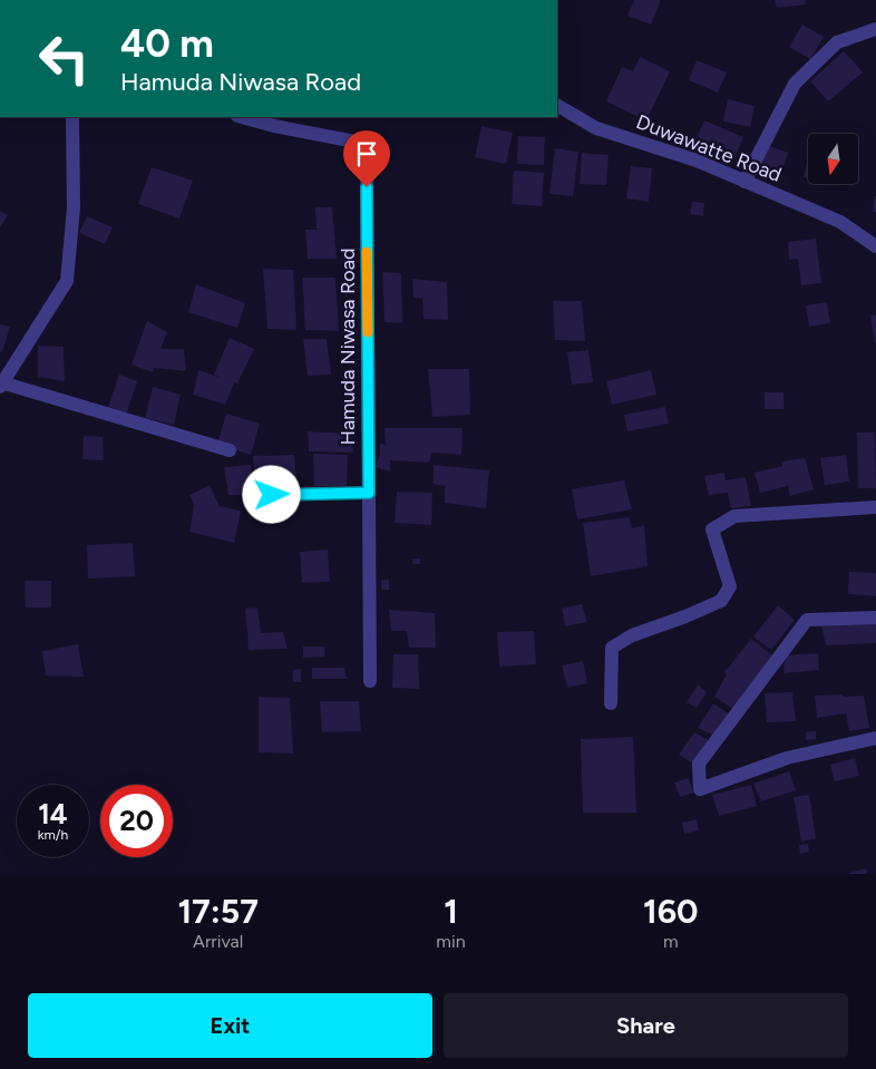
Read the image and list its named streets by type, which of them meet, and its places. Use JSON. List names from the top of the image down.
{
  "streets": {
    "street": ["Duwawatte Road", "Hamuda Niwasa Road"]
  },
  "north": "bottom",
  "page": {
    "turn": ["40 m", "Hamuda Niwasa Road"],
    "speed": "14 km/h",
    "limit": "20",
    "eta": [
      "17:57",
      "Arrival",
      "1",
      "min",
      "160",
      "m"
    ],
    "buttons": ["Exit", "Share"]
  }
}
